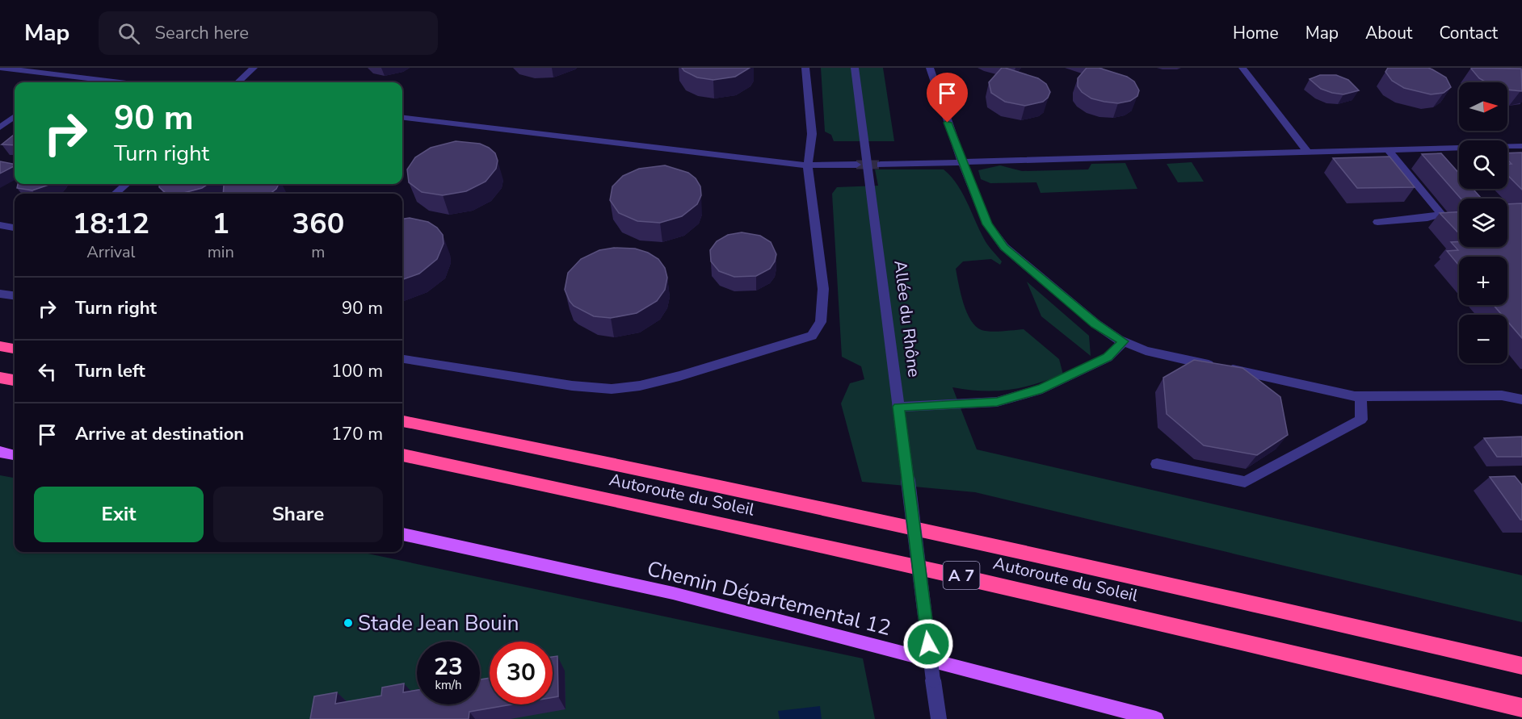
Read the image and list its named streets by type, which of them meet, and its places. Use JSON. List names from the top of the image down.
{
  "streets": {
    "highway": ["Autoroute du Soleil", "A 7"],
    "main road": ["Chemin Départemental 12"],
    "street": ["Allée du Rhône"]
  },
  "places": ["Stade Jean Bouin"],
  "north": "right",
  "page": {
    "header": "Map",
    "search": "Search here",
    "nav": [
      "Home",
      "Map",
      "About",
      "Contact"
    ],
    "map_buttons": ["+", "−"],
    "turn": ["90 m", "Turn right"],
    "eta": [
      "18:12",
      "Arrival",
      "1",
      "min",
      "360",
      "m"
    ],
    "list": [
      {
        "name": "Turn right",
        "value": "90 m"
      },
      {
        "name": "Turn left",
        "value": "100 m"
      },
      {
        "name": "Arrive at destination",
        "value": "170 m"
      }
    ],
    "buttons": ["Exit", "Share"],
    "speed": "23 km/h",
    "limit": "30"
  }
}
